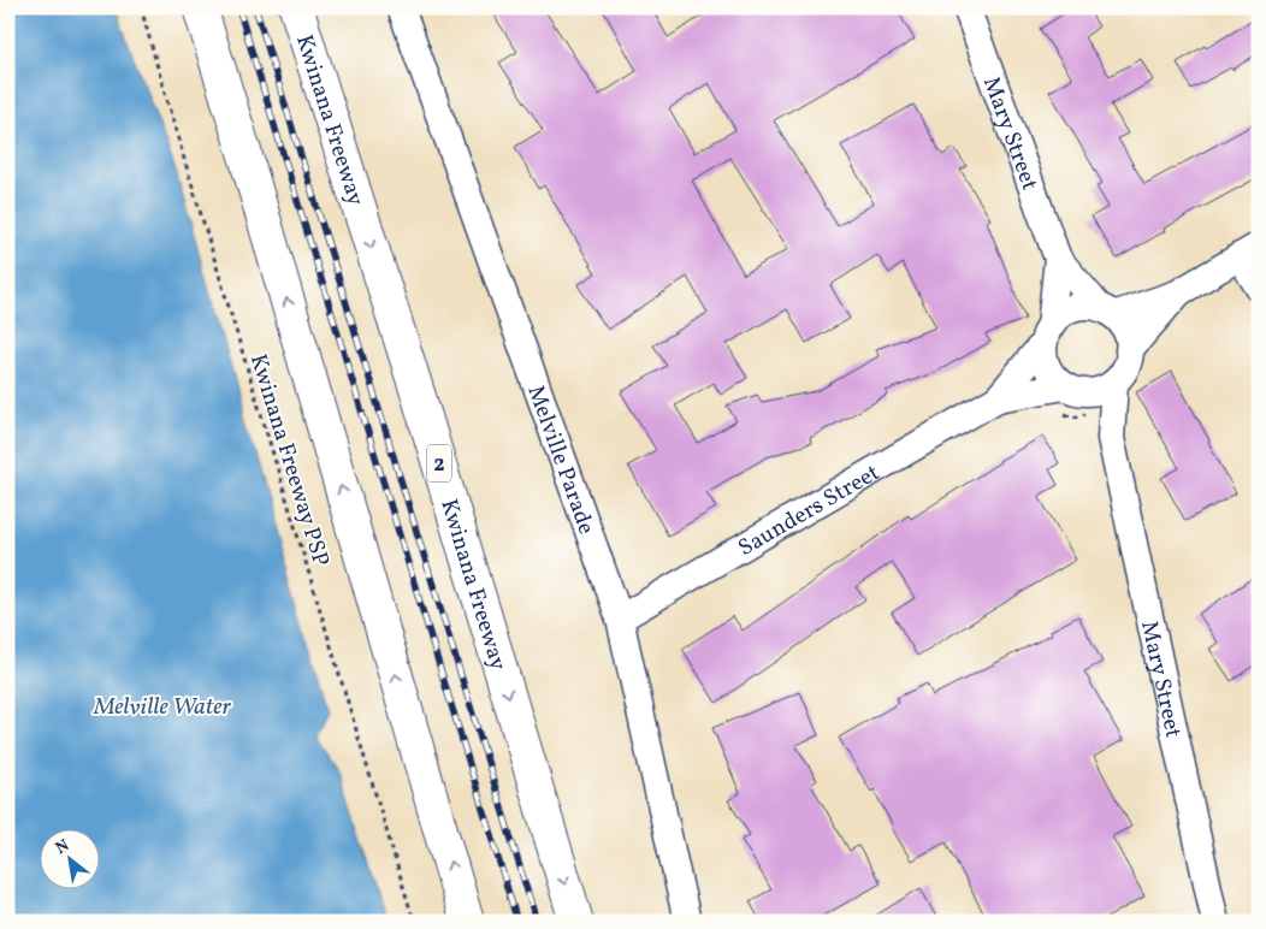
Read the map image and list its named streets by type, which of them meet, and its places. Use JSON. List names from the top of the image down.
{
  "streets": {
    "highway": ["Kwinana Freeway", "2"],
    "street": ["Mary Street", "Melville Parade", "Saunders Street"],
    "path": ["Kwinana Freeway PSP"]
  },
  "crossings": [
    ["Mary Street", "Saunders Street"],
    ["Melville Parade", "Saunders Street"]
  ],
  "water": ["Melville Water"],
  "north": "top left"
}
